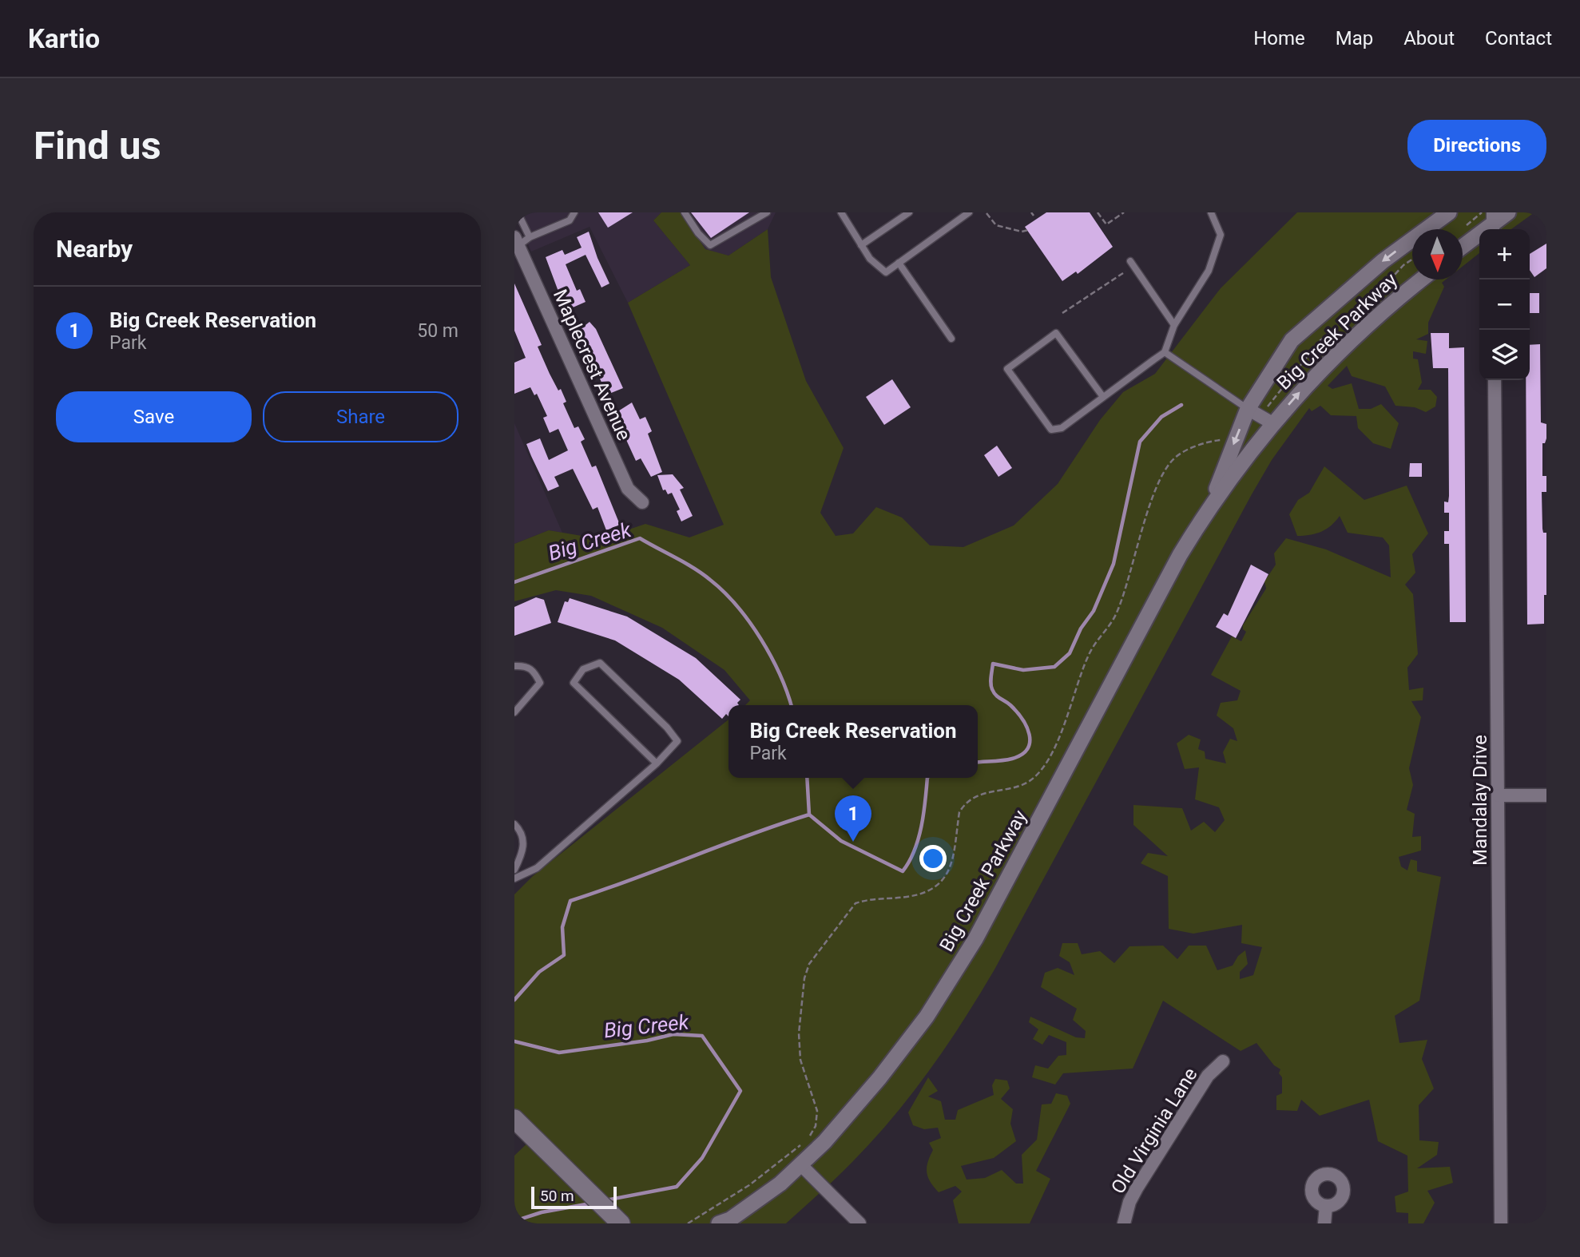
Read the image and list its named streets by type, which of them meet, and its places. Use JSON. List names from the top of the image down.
{
  "streets": {
    "street": [
      "Big Creek Parkway",
      "Maplecrest Avenue",
      "Mandalay Drive",
      "Old Virginia Lane"
    ]
  },
  "water": ["Big Creek"],
  "scale_bar": "50 m",
  "north": "bottom",
  "page": {
    "header": "Kartio",
    "nav": [
      "Home",
      "Map",
      "About",
      "Contact"
    ],
    "buttons": [
      "Directions",
      ["Save", "Share"]
    ],
    "title": "Find us",
    "heading": "Nearby",
    "map_buttons": ["+", "−"],
    "list": [
      {
        "mark": "1",
        "name": "Big Creek Reservation",
        "note": "Park",
        "value": "50 m"
      }
    ],
    "popup": ["Big Creek Reservation", "Park"],
    "pins": "1",
    "scale": "50 m"
  }
}
